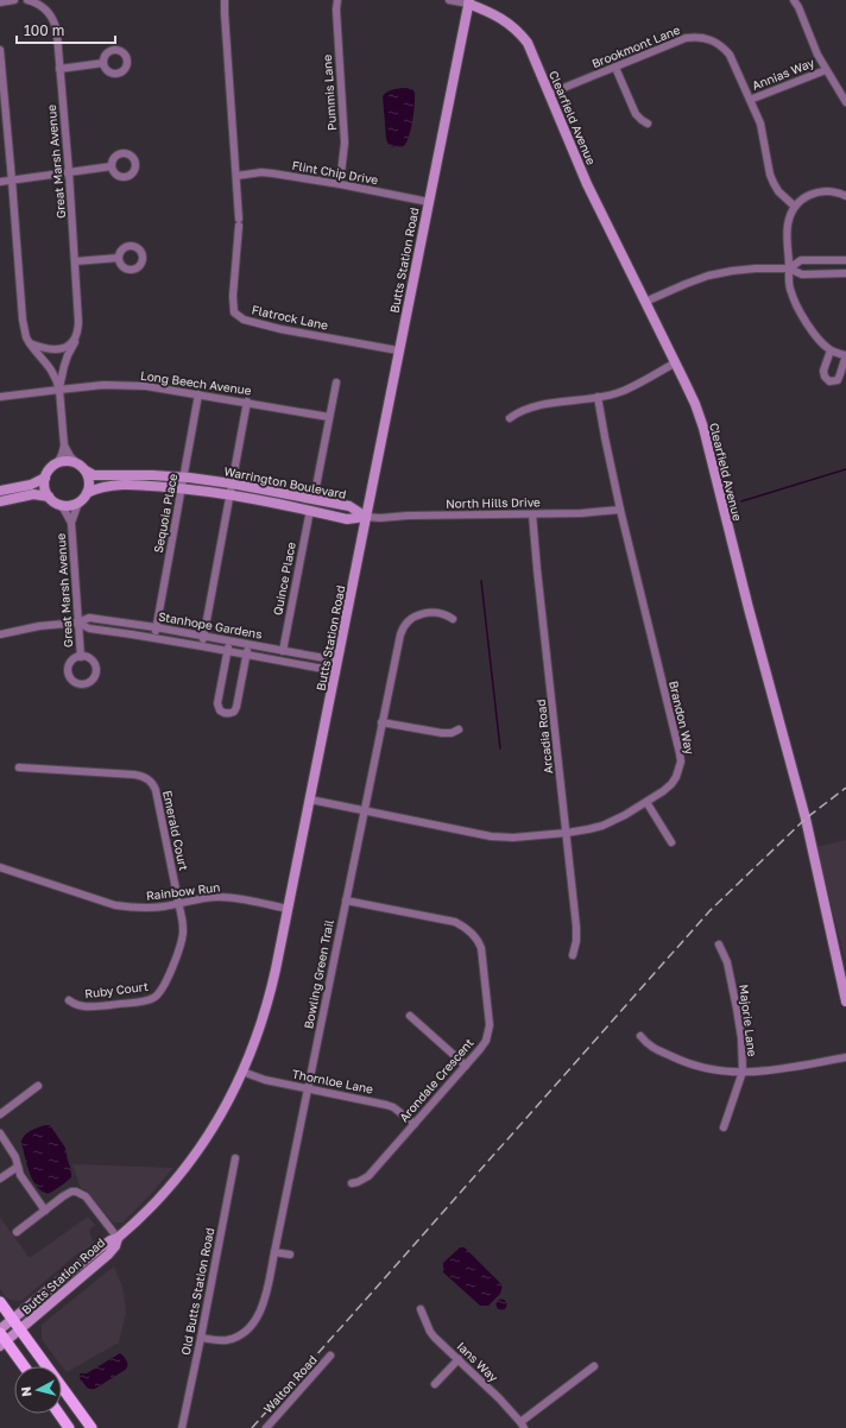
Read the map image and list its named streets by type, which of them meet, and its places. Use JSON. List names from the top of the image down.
{
  "streets": {
    "street": [
      "Brookmont Lane",
      "Annias Way",
      "Pummis Lane",
      "Clearfield Avenue",
      "Great Marsh Avenue",
      "Flint Chip Drive",
      "Butts Station Road",
      "Flatrock Lane",
      "Long Beech Avenue",
      "Warrington Boulevard",
      "North Hills Drive",
      "Sequoia Place",
      "Quince Place",
      "Stanhope Gardens",
      "Brandon Way",
      "Arcadia Road",
      "Emerald Court",
      "Rainbow Run",
      "Bowling Green Trail",
      "Ruby Court",
      "Majorie Lane",
      "Arondale Crescent",
      "Thornloe Lane",
      "Old Butts Station Road",
      "Ians Way",
      "Walton Road"
    ]
  },
  "crossings": [
    ["Brookmont Lane", "Annias Way"],
    ["Brookmont Lane", "Clearfield Avenue"],
    ["Pummis Lane", "Flint Chip Drive"],
    ["Clearfield Avenue", "Butts Station Road"],
    ["Great Marsh Avenue", "Long Beech Avenue"],
    ["Great Marsh Avenue", "Warrington Boulevard"],
    ["Great Marsh Avenue", "Stanhope Gardens"],
    ["Flint Chip Drive", "Butts Station Road"],
    ["Flint Chip Drive", "Flatrock Lane"],
    ["Butts Station Road", "Flatrock Lane"],
    ["Butts Station Road", "Warrington Boulevard"],
    ["Butts Station Road", "North Hills Drive"],
    ["Butts Station Road", "Stanhope Gardens"],
    ["Butts Station Road", "Brandon Way"],
    ["Butts Station Road", "Rainbow Run"],
    ["Butts Station Road", "Thornloe Lane"],
    ["Long Beech Avenue", "Sequoia Place"],
    ["Warrington Boulevard", "North Hills Drive"],
    ["Warrington Boulevard", "Sequoia Place"],
    ["Warrington Boulevard", "Quince Place"],
    ["North Hills Drive", "Brandon Way"],
    ["North Hills Drive", "Arcadia Road"],
    ["Sequoia Place", "Stanhope Gardens"],
    ["Quince Place", "Stanhope Gardens"],
    ["Brandon Way", "Arcadia Road"],
    ["Brandon Way", "Bowling Green Trail"],
    ["Emerald Court", "Rainbow Run"],
    ["Emerald Court", "Ruby Court"],
    ["Rainbow Run", "Ruby Court"],
    ["Bowling Green Trail", "Arondale Crescent"],
    ["Bowling Green Trail", "Thornloe Lane"],
    ["Bowling Green Trail", "Old Butts Station Road"],
    ["Arondale Crescent", "Thornloe Lane"]
  ],
  "scale_bar": "100 m",
  "north": "left"
}
